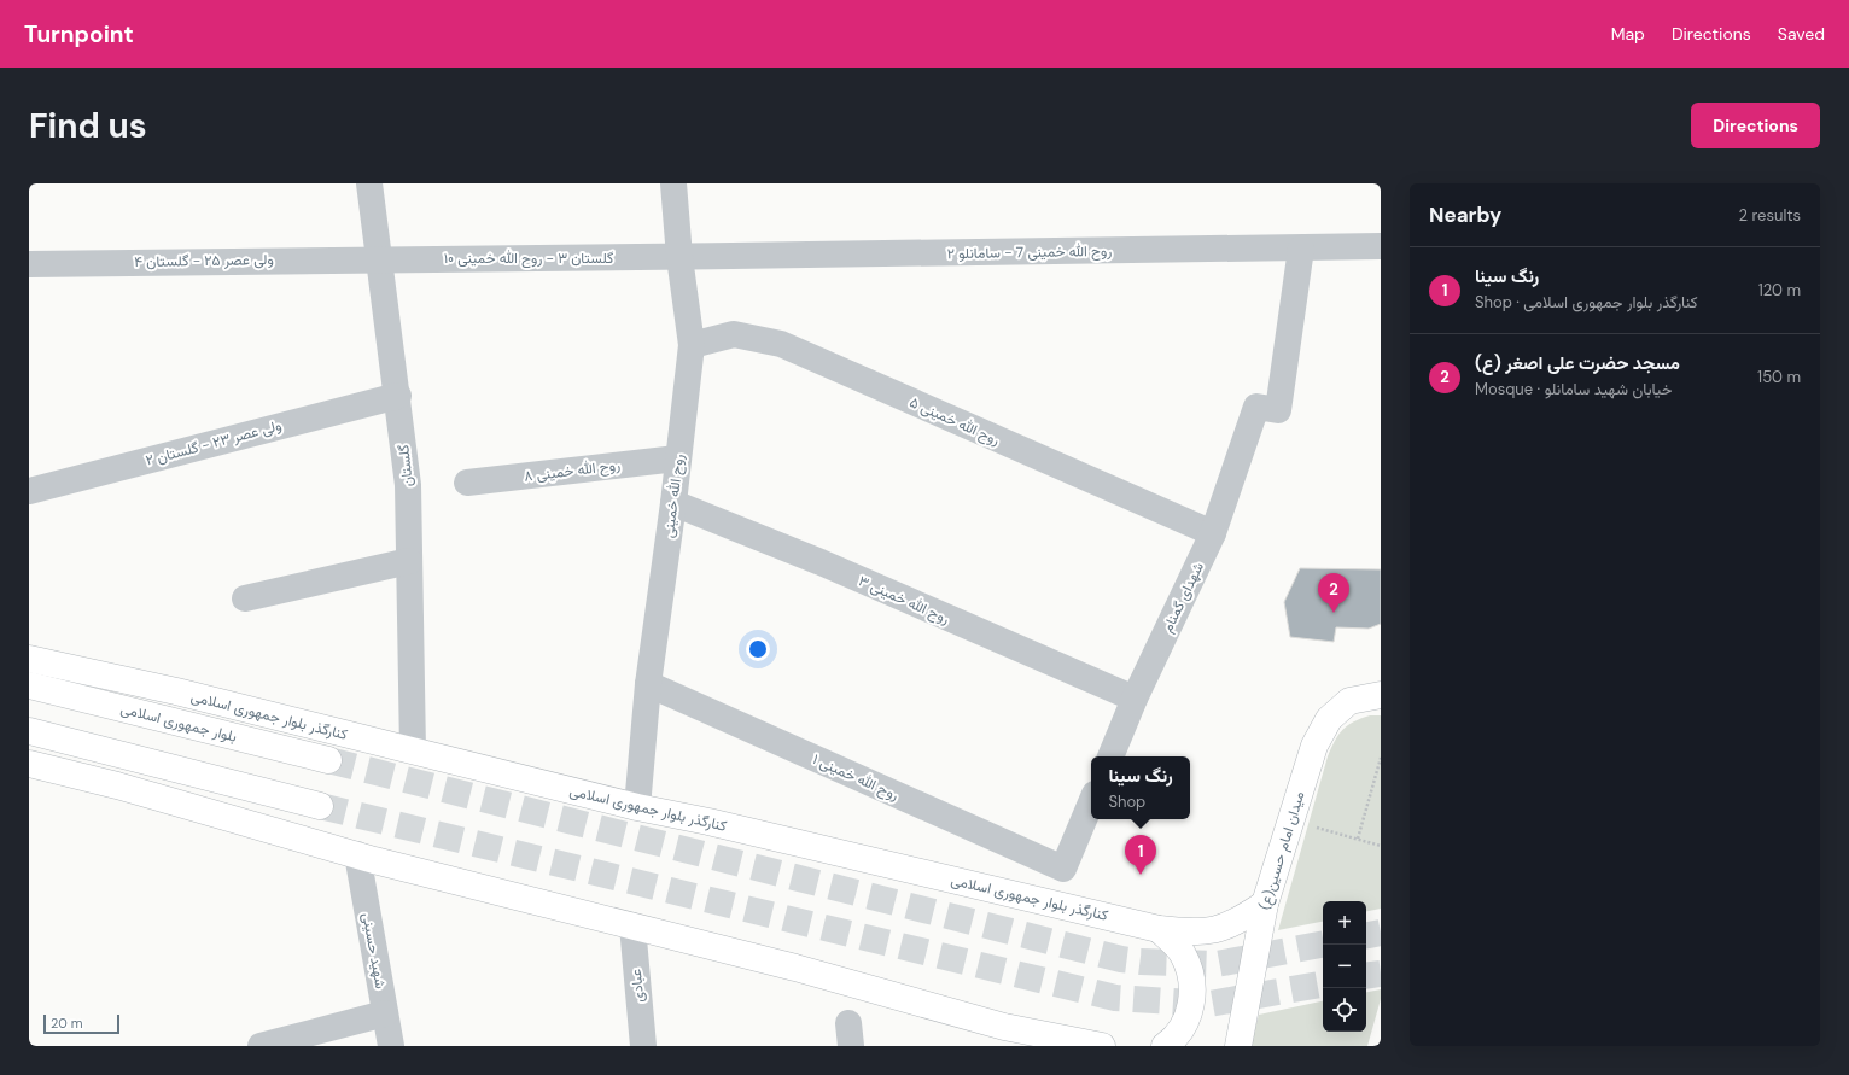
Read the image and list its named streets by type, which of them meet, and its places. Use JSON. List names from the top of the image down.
{
  "streets": {
    "main road": ["کنارگذر بلوار جمهوری اسلامی", "بلوار جمهوری اسلامی", "میدان امام حسین(ع)"],
    "street": [
      "روح الله خمینی 7 - سامانلو ۲",
      "گلستان ۳ - روح الله خمینی ۱۰",
      "ولی عصر ۲۵ - گلستان ۴",
      "روح الله خمینی ۵",
      "ولی عصر ۲۳ - گلستان ۲",
      "گلستان",
      "روح الله خمینی ۸",
      "روح الله خمینی",
      "شهدای گمنام",
      "روح الله خمینی ۳",
      "روح الله خمینی ۱",
      "شهید حسینی",
      "عبادی"
    ]
  },
  "crossings": [
    ["روح الله خمینی 7 - سامانلو ۲", "گلستان ۳ - روح الله خمینی ۱۰"],
    ["روح الله خمینی 7 - سامانلو ۲", "روح الله خمینی"],
    ["روح الله خمینی 7 - سامانلو ۲", "شهدای گمنام"],
    ["گلستان ۳ - روح الله خمینی ۱۰", "ولی عصر ۲۵ - گلستان ۴"],
    ["گلستان ۳ - روح الله خمینی ۱۰", "گلستان"],
    ["گلستان ۳ - روح الله خمینی ۱۰", "روح الله خمینی"],
    ["ولی عصر ۲۵ - گلستان ۴", "گلستان"],
    ["روح الله خمینی ۵", "روح الله خمینی"],
    ["روح الله خمینی ۵", "شهدای گمنام"],
    ["ولی عصر ۲۳ - گلستان ۲", "گلستان"],
    ["گلستان", "کنارگذر بلوار جمهوری اسلامی"],
    ["روح الله خمینی ۸", "روح الله خمینی"],
    ["روح الله خمینی", "روح الله خمینی ۳"],
    ["روح الله خمینی", "کنارگذر بلوار جمهوری اسلامی"],
    ["روح الله خمینی", "روح الله خمینی ۱"],
    ["شهدای گمنام", "روح الله خمینی ۳"],
    ["کنارگذر بلوار جمهوری اسلامی", "میدان امام حسین(ع)"]
  ],
  "scale_bar": "20 m",
  "page": {
    "header": "Turnpoint",
    "nav": ["Map", "Directions", "Saved"],
    "buttons": "Directions",
    "title": "Find us",
    "heading": ["Nearby", "2 results"],
    "list": [
      {
        "mark": "1",
        "name": "رنگ سینا",
        "note": "Shop · کنارگذر بلوار جمهوری اسلامی",
        "value": "120 m"
      },
      {
        "mark": "2",
        "name": "مسجد حضرت علی اصغر (ع)",
        "note": "Mosque · خیابان شهید سامانلو",
        "value": "150 m"
      }
    ],
    "pins": ["2", "1"],
    "popup": ["رنگ سینا", "Shop"],
    "map_buttons": ["+", "−"],
    "scale": "20 m"
  }
}
